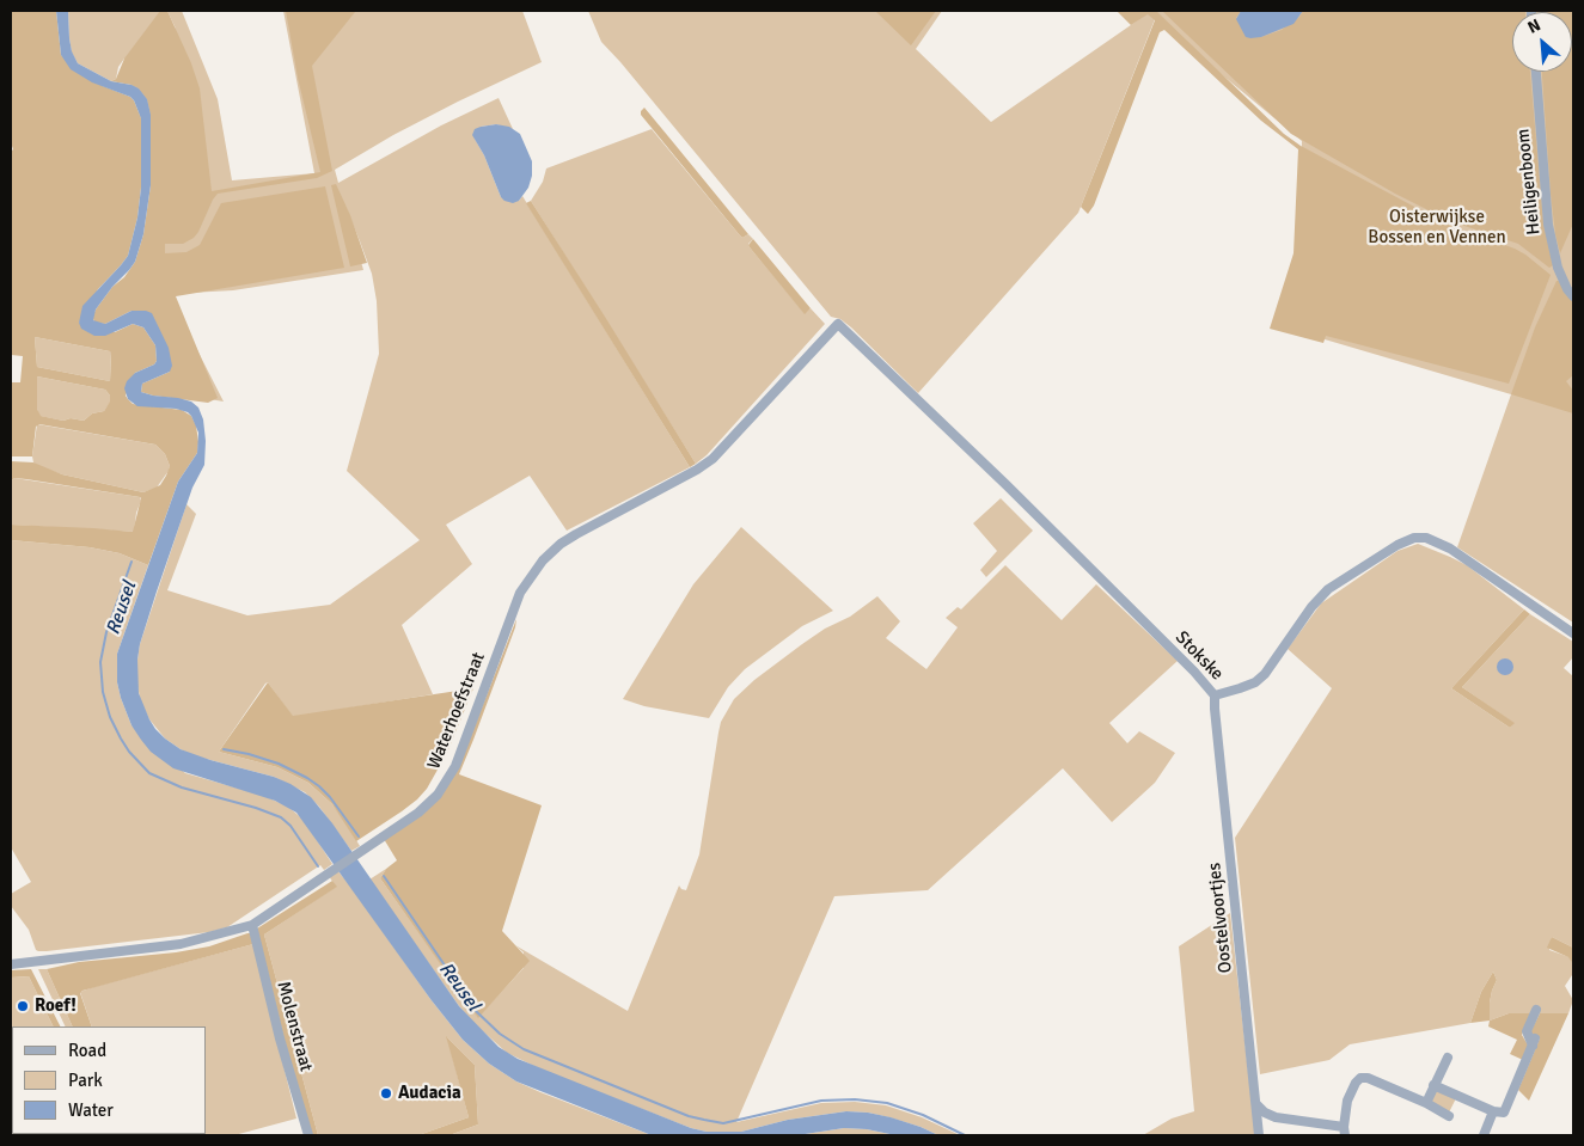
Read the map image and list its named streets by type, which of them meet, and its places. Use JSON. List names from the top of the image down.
{
  "streets": {
    "street": [
      "Heiligenboom",
      "Stokske",
      "Waterhoefstraat",
      "Oostelvoortjes",
      "Molenstraat"
    ]
  },
  "crossings": [
    ["Stokske", "Waterhoefstraat"],
    ["Stokske", "Oostelvoortjes"],
    ["Waterhoefstraat", "Molenstraat"]
  ],
  "water": ["Reusel"],
  "parks": ["Oisterwijkse Bossen en Vennen"],
  "places": ["Roef!", "Audacia"],
  "legend": ["Road", "Park", "Water"],
  "north": "top left"
}
